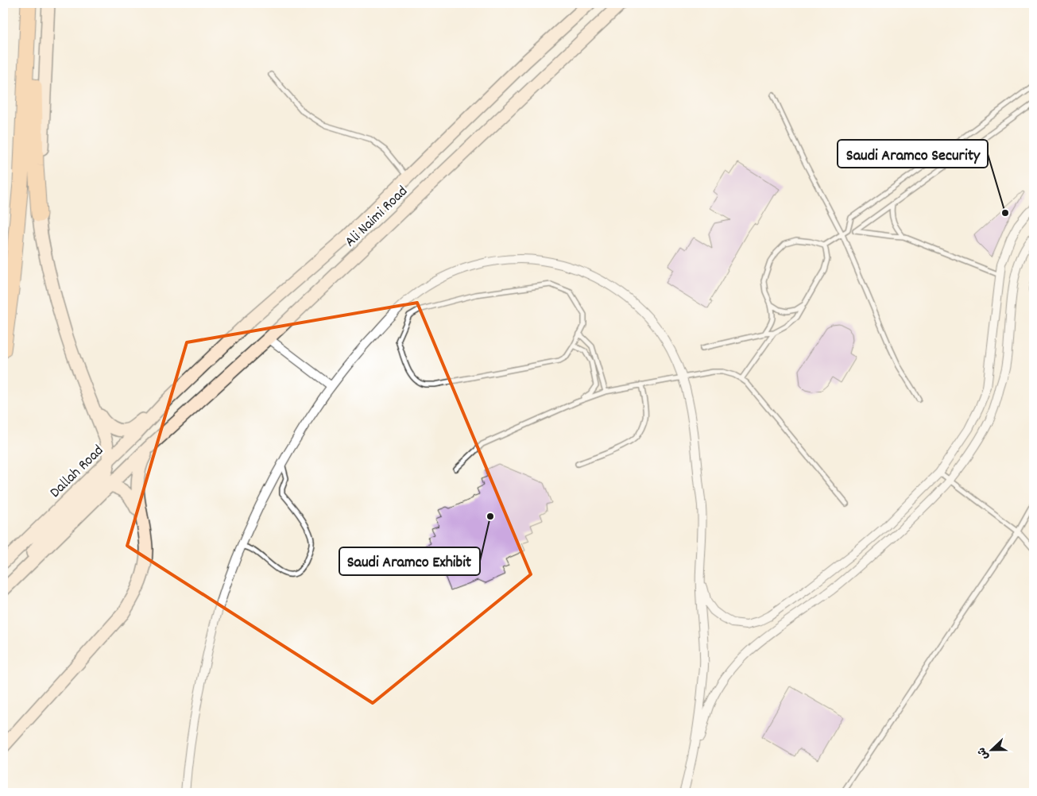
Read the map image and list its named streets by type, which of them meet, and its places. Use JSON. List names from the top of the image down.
{
  "streets": {
    "main road": ["Ali Naimi Road", "Dallah Road"]
  },
  "crossings": [
    ["Ali Naimi Road", "Dallah Road"]
  ],
  "places": ["Saudi Aramco Security", "Saudi Aramco Exhibit"],
  "north": "left"
}
